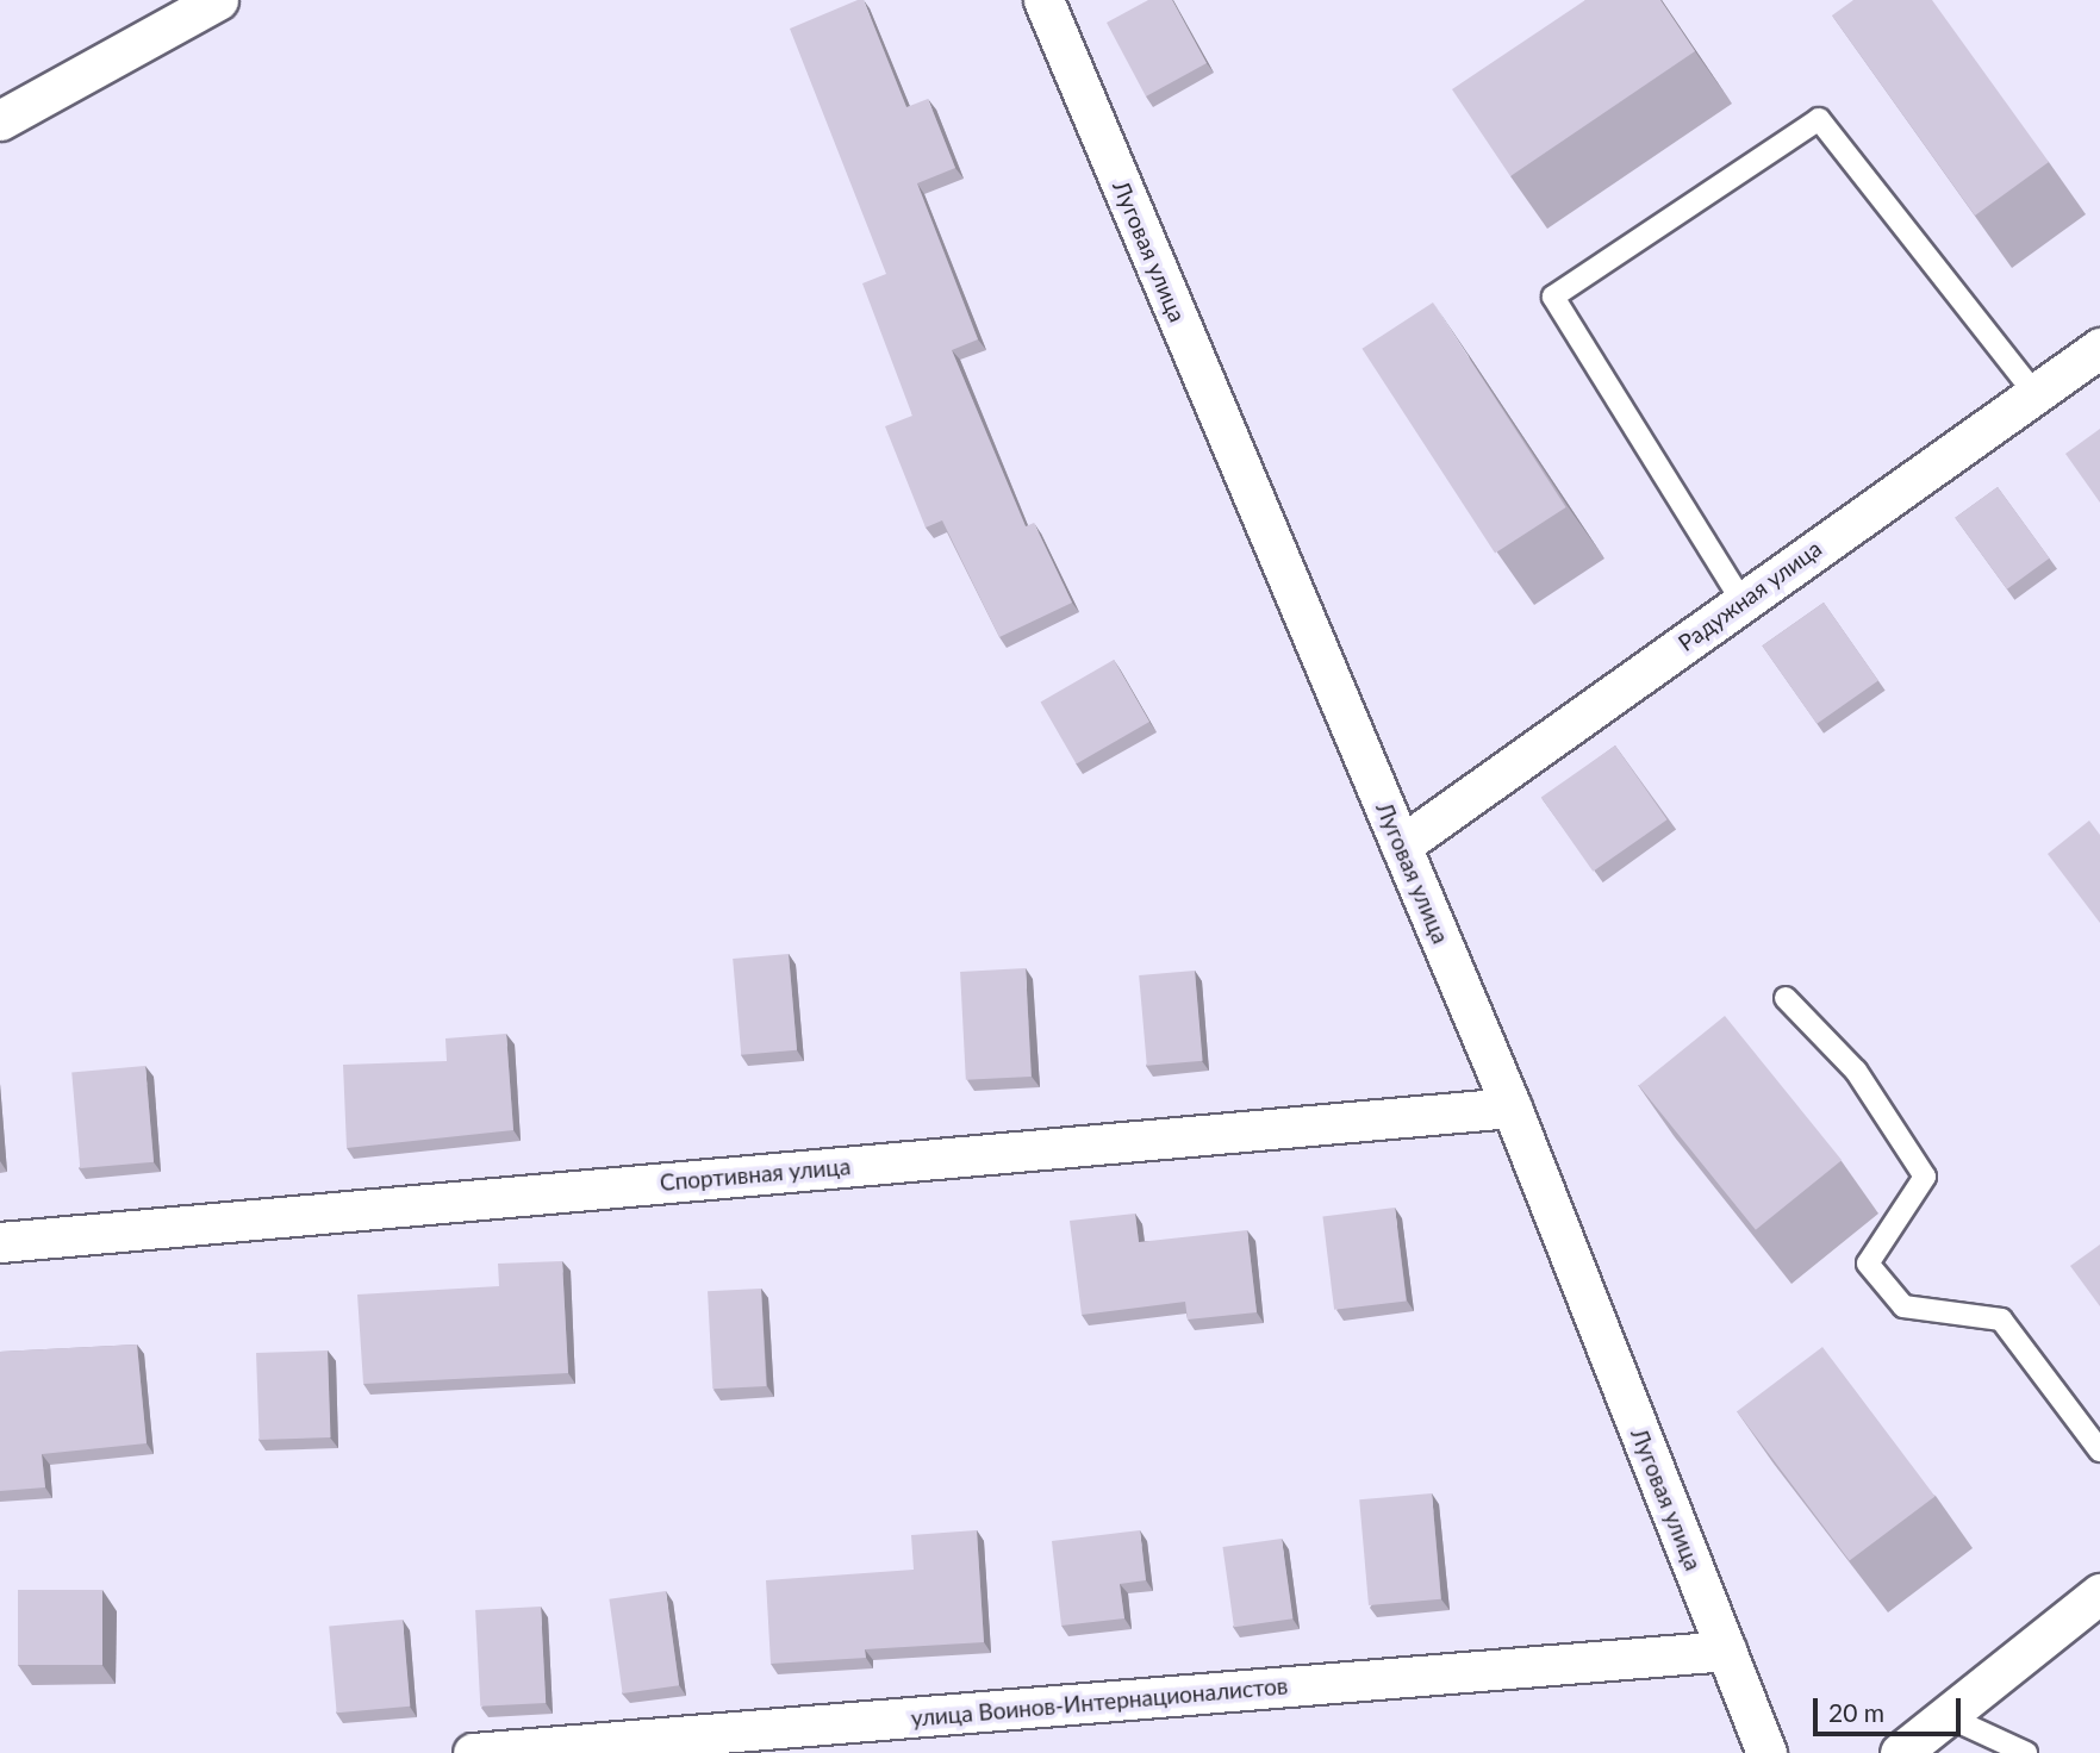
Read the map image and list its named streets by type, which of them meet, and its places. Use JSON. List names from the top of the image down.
{
  "streets": {
    "street": [
      "Луговая улица",
      "Радужная улица",
      "Спортивная улица",
      "улица Воинов-Интернационалистов"
    ]
  },
  "crossings": [
    ["Луговая улица", "Радужная улица"],
    ["Луговая улица", "Спортивная улица"],
    ["Луговая улица", "улица Воинов-Интернационалистов"]
  ],
  "scale_bar": "20 m"
}
